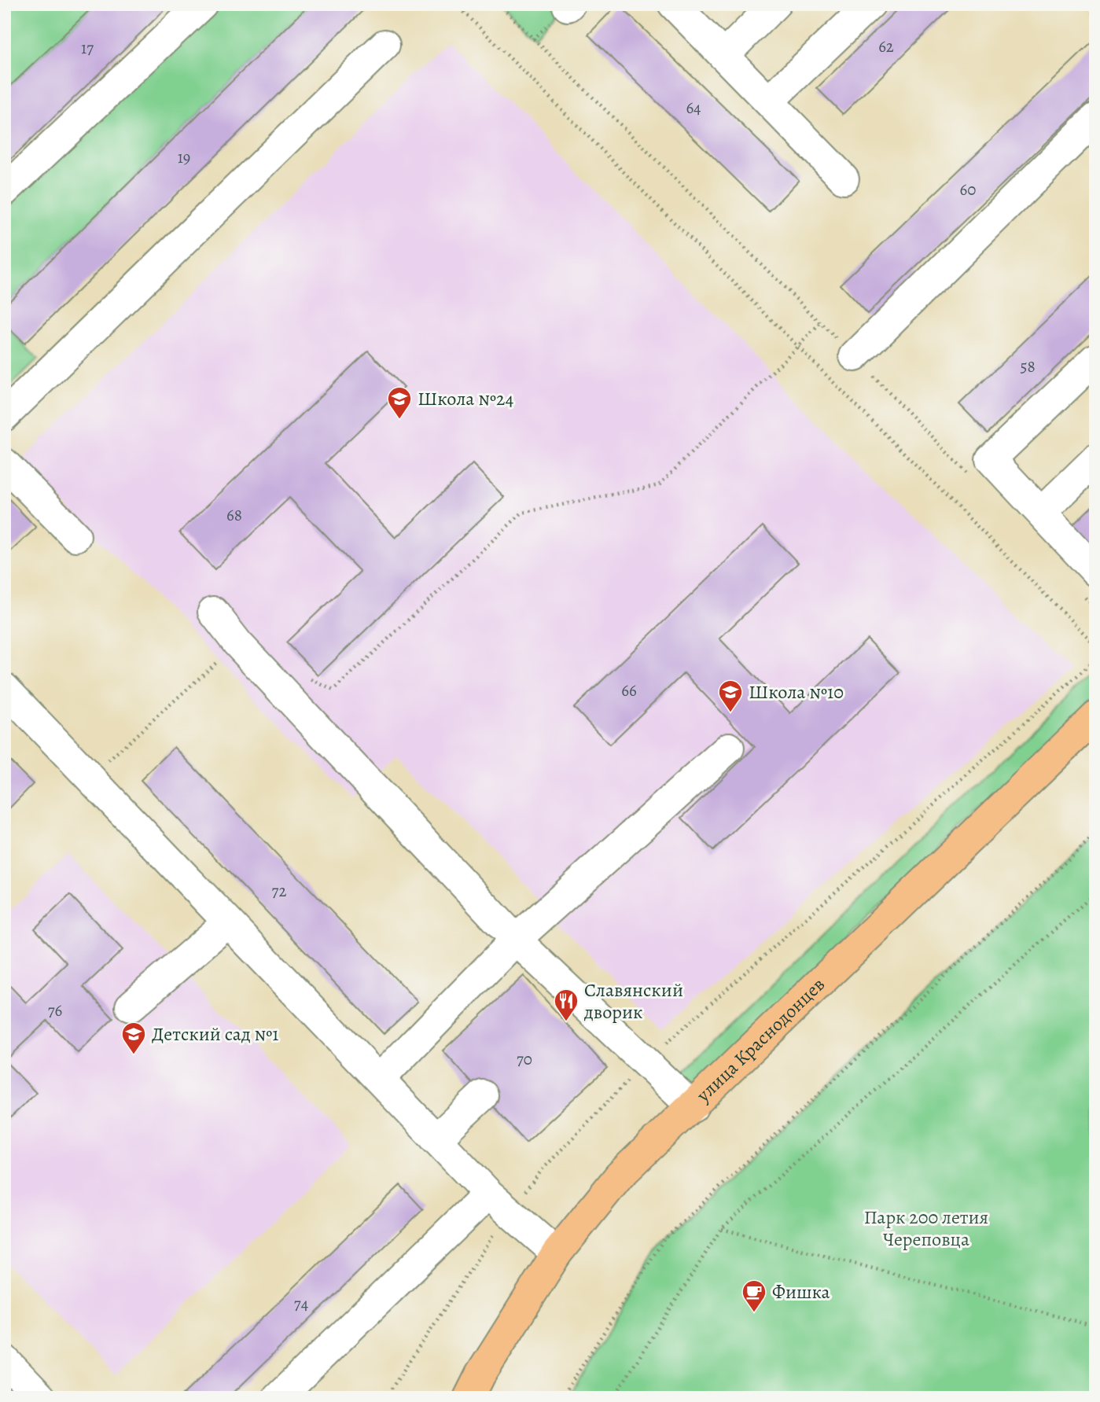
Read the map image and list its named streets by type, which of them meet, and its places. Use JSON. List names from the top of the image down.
{
  "streets": {
    "main road": ["улица Краснодонцев"]
  },
  "parks": ["Парк 200 летия Череповца"],
  "places": {
    "school or university": ["Школа №24", "Школа №10", "Детский сад №1"],
    "restaurant": ["Славянский дворик"],
    "cafe": ["Фишка"]
  },
  "house_numbers": [
    "62",
    "17",
    "64",
    "19",
    "60",
    "58",
    "68",
    "66",
    "72",
    "76",
    "70",
    "74"
  ]
}
